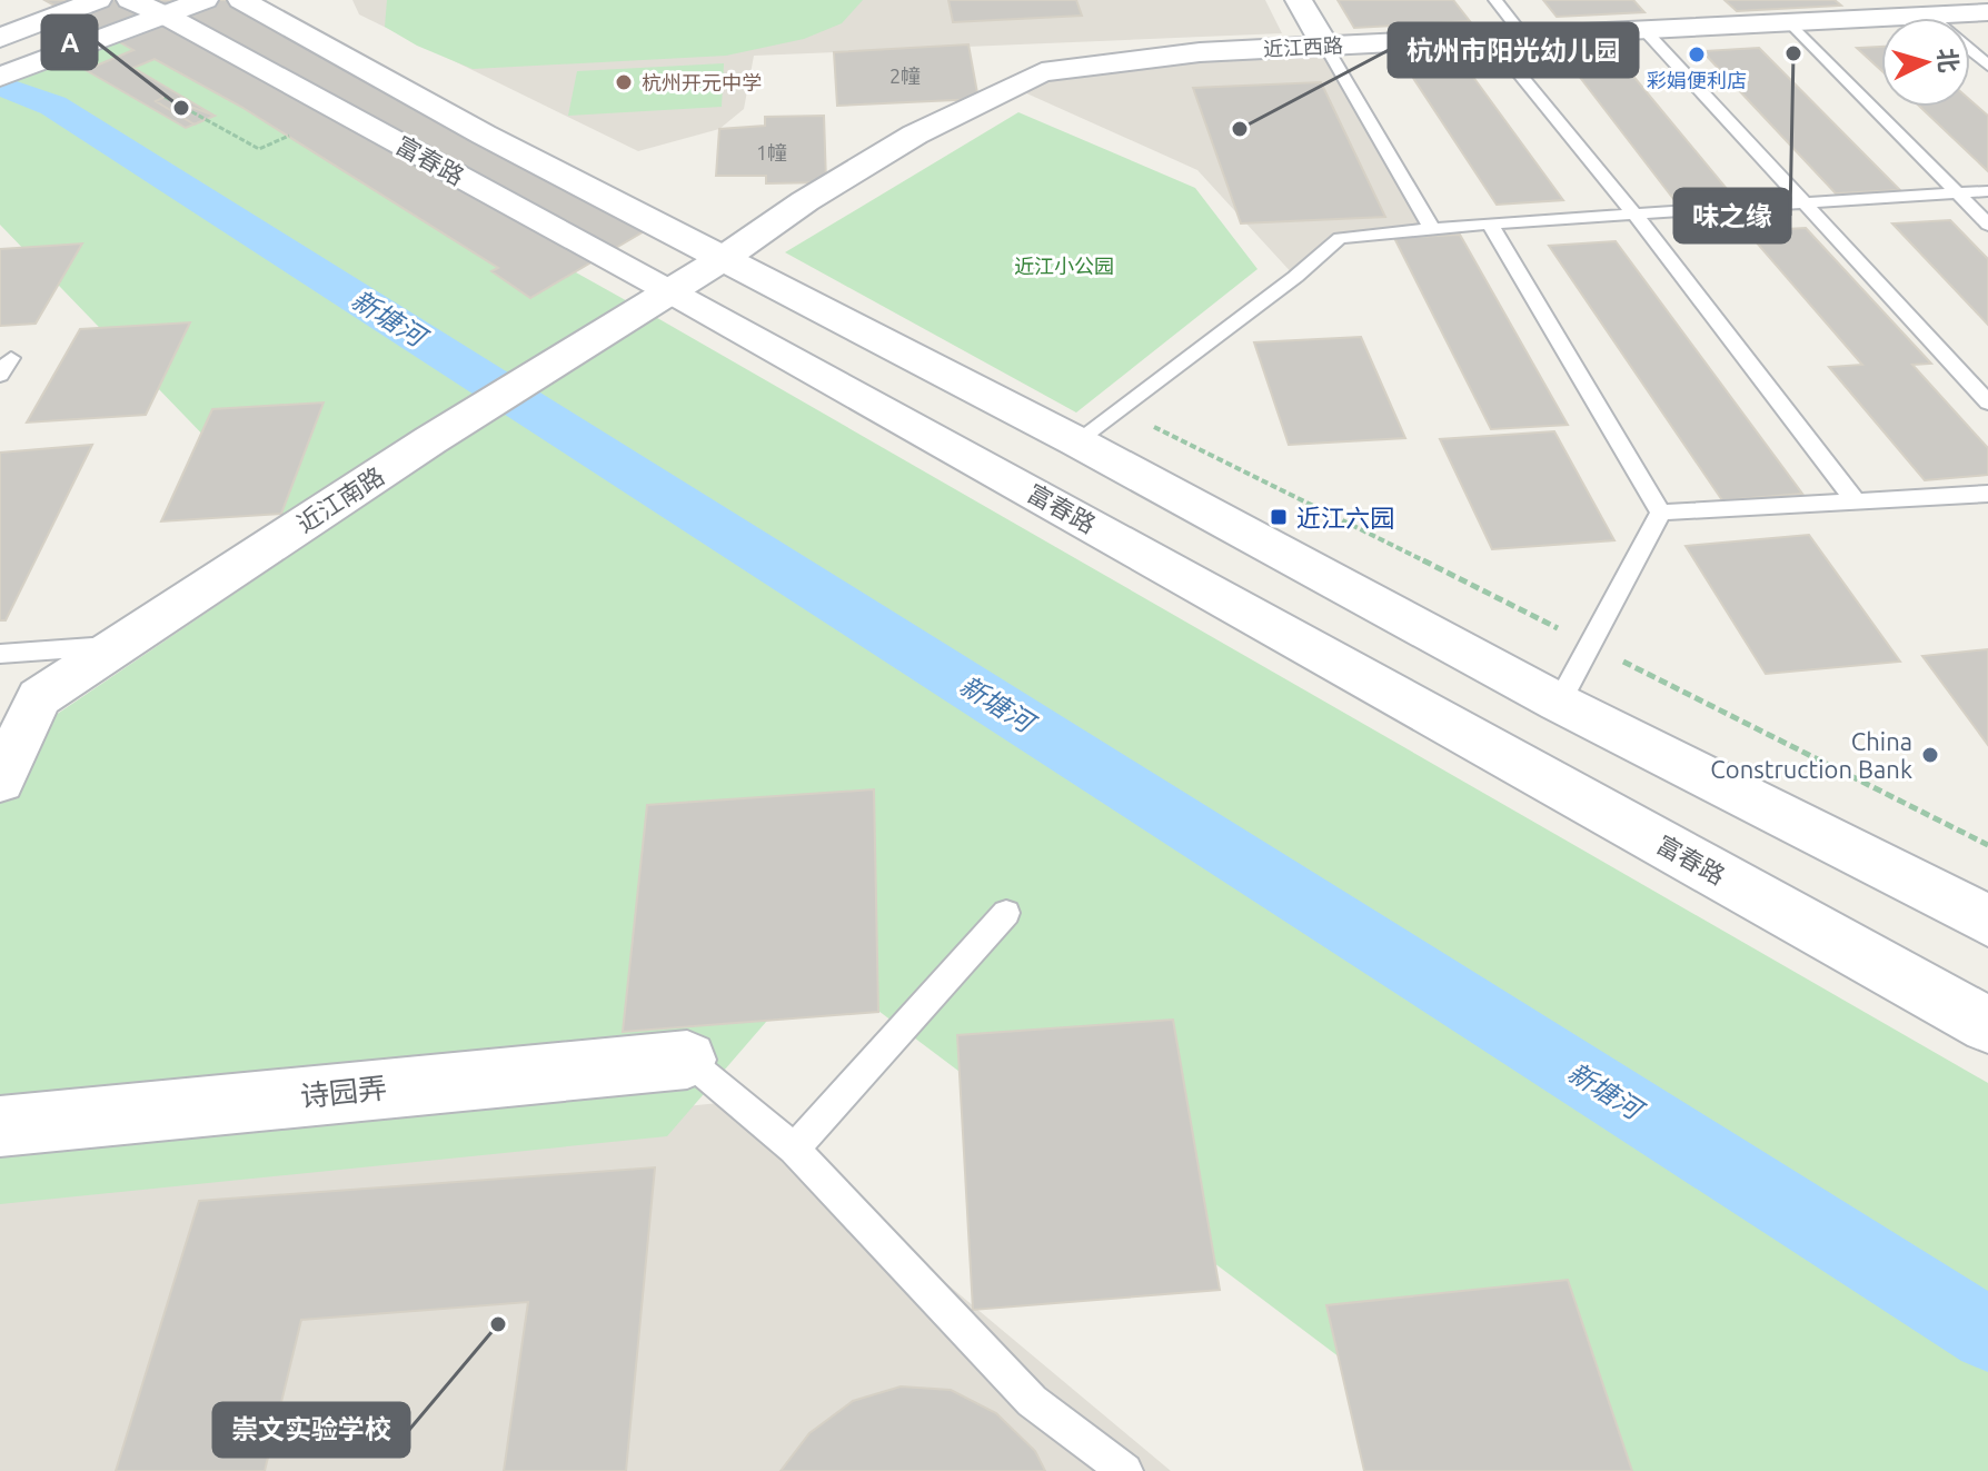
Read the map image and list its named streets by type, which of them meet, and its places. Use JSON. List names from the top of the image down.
{
  "streets": {
    "street": [
      "近江西路",
      "富春路",
      "近江南路",
      "诗园弄"
    ]
  },
  "crossings": [
    ["近江西路", "富春路"],
    ["近江西路", "近江南路"],
    ["富春路", "近江南路"]
  ],
  "water": ["新塘河"],
  "parks": ["近江小公园"],
  "places": {
    "other": [
      "味之缘",
      "彩娟便利店",
      "杭州开元中学",
      "A",
      "杭州市阳光幼儿园",
      "China Construction Bank",
      "崇文实验学校"
    ],
    "transit": ["近江六园"]
  },
  "house_numbers": ["2幢", "1幢"],
  "north": "right"
}
